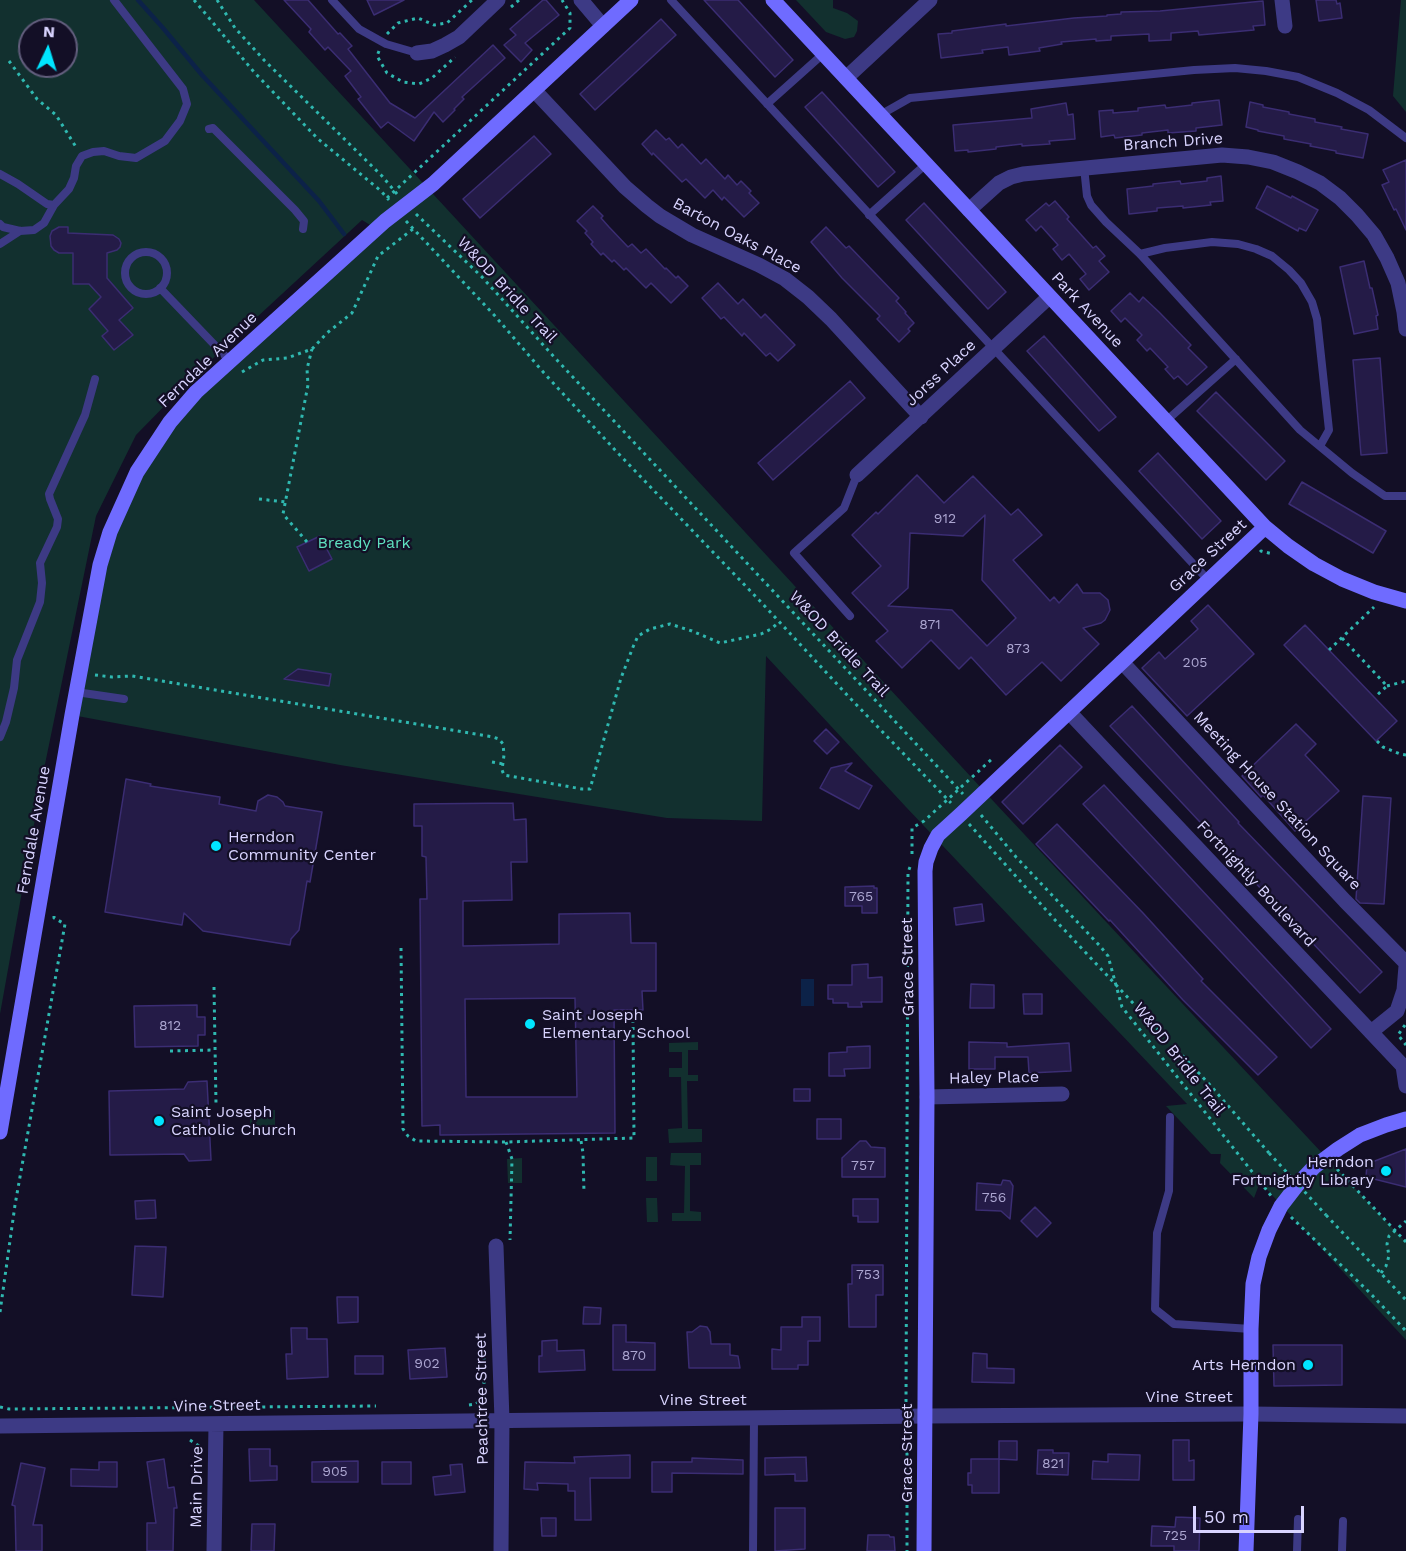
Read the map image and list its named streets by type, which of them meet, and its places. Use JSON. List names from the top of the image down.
{
  "streets": {
    "street": [
      "Branch Drive",
      "Barton Oaks Place",
      "Park Avenue",
      "Ferndale Avenue",
      "Jorss Place",
      "Grace Street",
      "Meeting House Station Square",
      "Fortnightly Boulevard",
      "Haley Place",
      "Vine Street",
      "Peachtree Street",
      "Main Drive"
    ],
    "path": ["W&OD Bridle Trail"]
  },
  "crossings": [
    ["Branch Drive", "Park Avenue"],
    ["Barton Oaks Place", "Ferndale Avenue"],
    ["Barton Oaks Place", "Jorss Place"],
    ["W&OD Bridle Trail", "Ferndale Avenue"],
    ["W&OD Bridle Trail", "Grace Street"],
    ["Park Avenue", "Jorss Place"],
    ["Park Avenue", "Grace Street"],
    ["Grace Street", "Meeting House Station Square"],
    ["Grace Street", "Fortnightly Boulevard"],
    ["Grace Street", "Haley Place"],
    ["Grace Street", "Vine Street"],
    ["Vine Street", "Peachtree Street"],
    ["Vine Street", "Main Drive"]
  ],
  "parks": ["Bready Park"],
  "places": [
    "Herndon Community Center",
    "Saint Joseph Elementary School",
    "Saint Joseph Catholic Church",
    "Herndon Fortnightly Library",
    "Arts Herndon"
  ],
  "house_numbers": [
    "912",
    "871",
    "873",
    "205",
    "765",
    "812",
    "757",
    "756",
    "753",
    "870",
    "902",
    "821",
    "905",
    "725"
  ],
  "scale_bar": "50 m",
  "north": "top"
}
